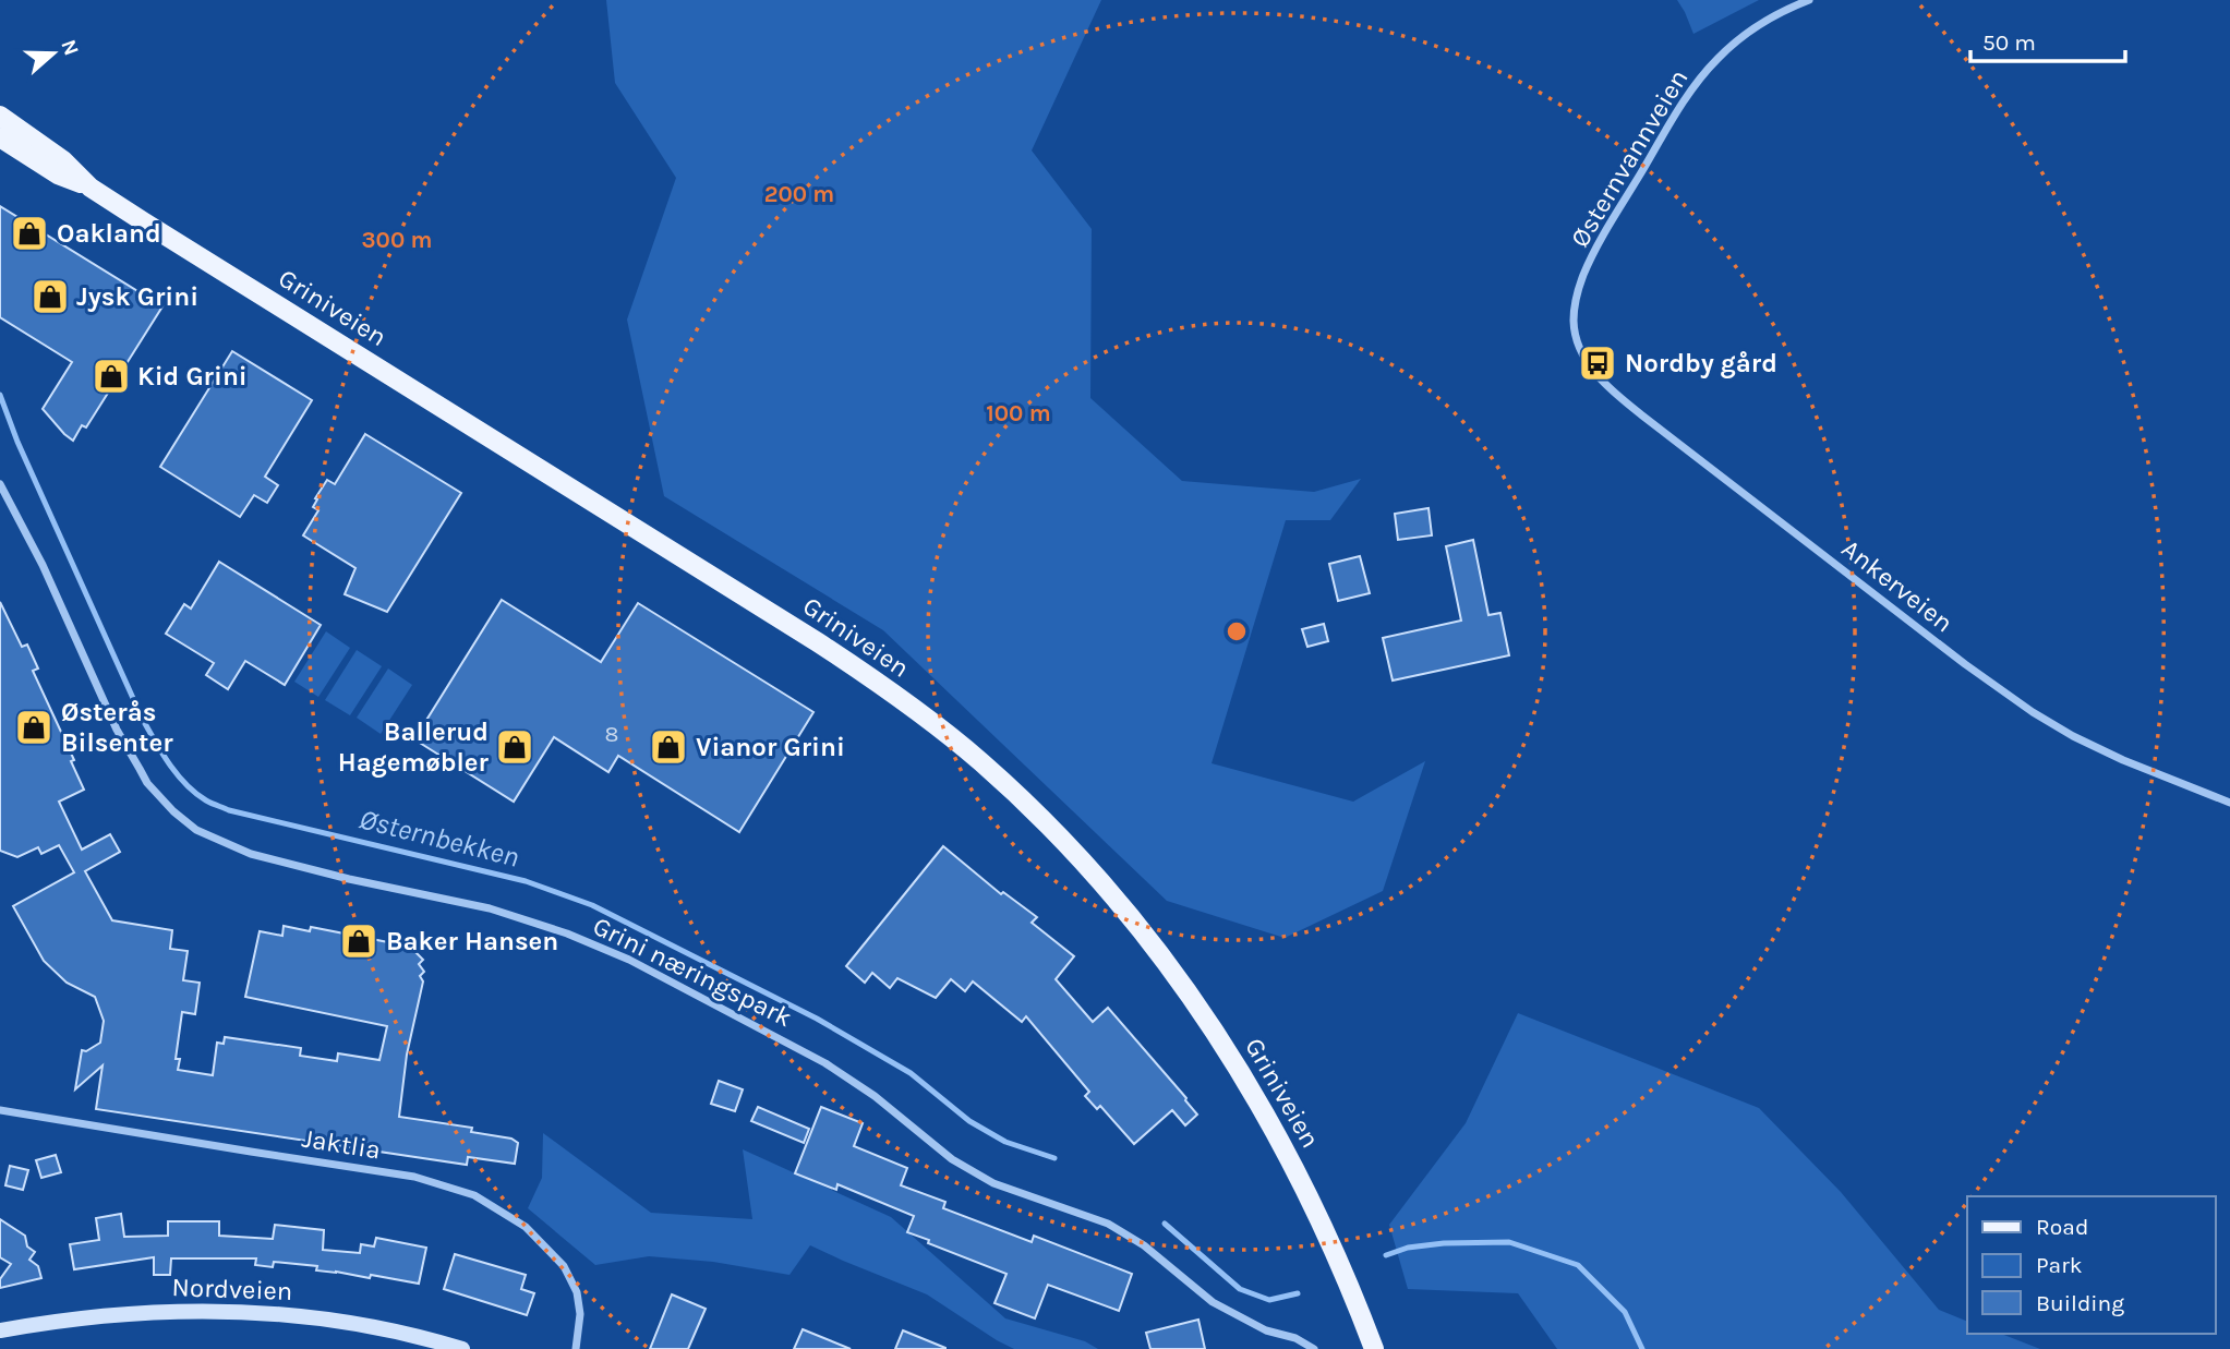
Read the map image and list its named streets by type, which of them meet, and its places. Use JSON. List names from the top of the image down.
{
  "streets": {
    "main road": ["Griniveien", "Nordveien"],
    "street": [
      "Østernvannveien",
      "Ankerveien",
      "Grini næringspark",
      "Jaktlia"
    ]
  },
  "crossings": [
    ["Østernvannveien", "Ankerveien"]
  ],
  "water": ["Østernbekken"],
  "places": {
    "shop": [
      "Oakland",
      "Jysk Grini",
      "Kid Grini",
      "Østerås Bilsenter",
      "Ballerud Hagemøbler",
      "Vianor Grini",
      "Baker Hansen"
    ],
    "bus stop": ["Nordby gård"]
  },
  "house_numbers": ["8"],
  "legend": ["Road", "Park", "Building"],
  "scale_bar": "50 m",
  "north": "right",
  "rings": ["200 m", "300 m", "100 m"]
}
